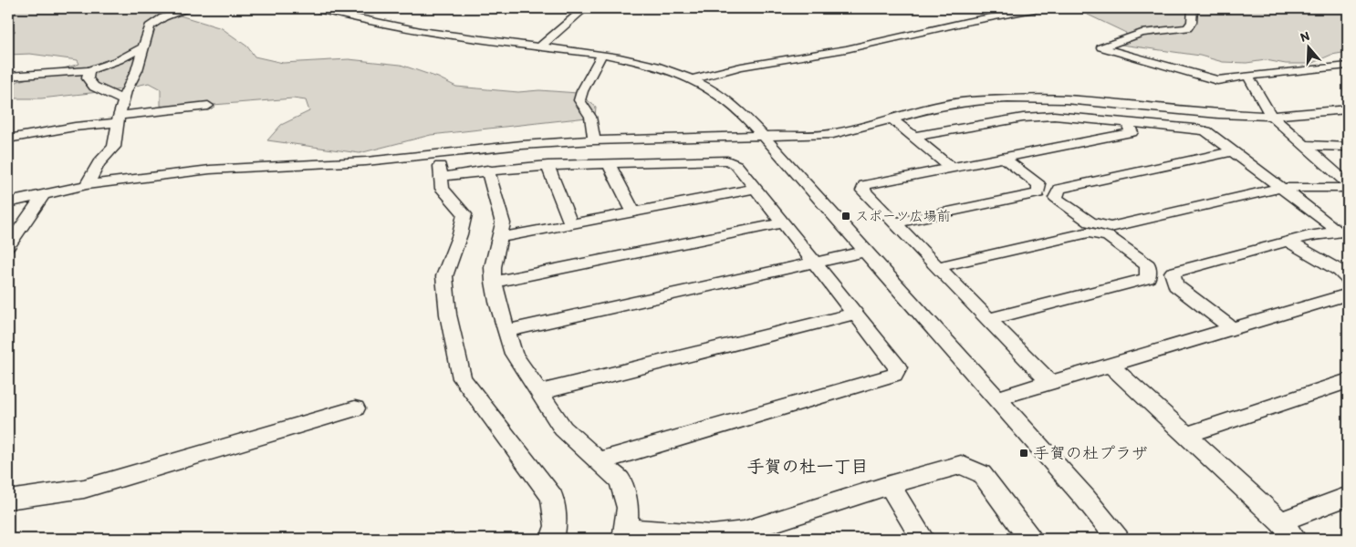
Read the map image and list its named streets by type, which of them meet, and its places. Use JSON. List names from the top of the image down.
{
  "districts": ["手賀の杜一丁目"],
  "places": {
    "transit": ["スポーツ広場前", "手賀の杜プラザ"]
  },
  "north": "top"
}
